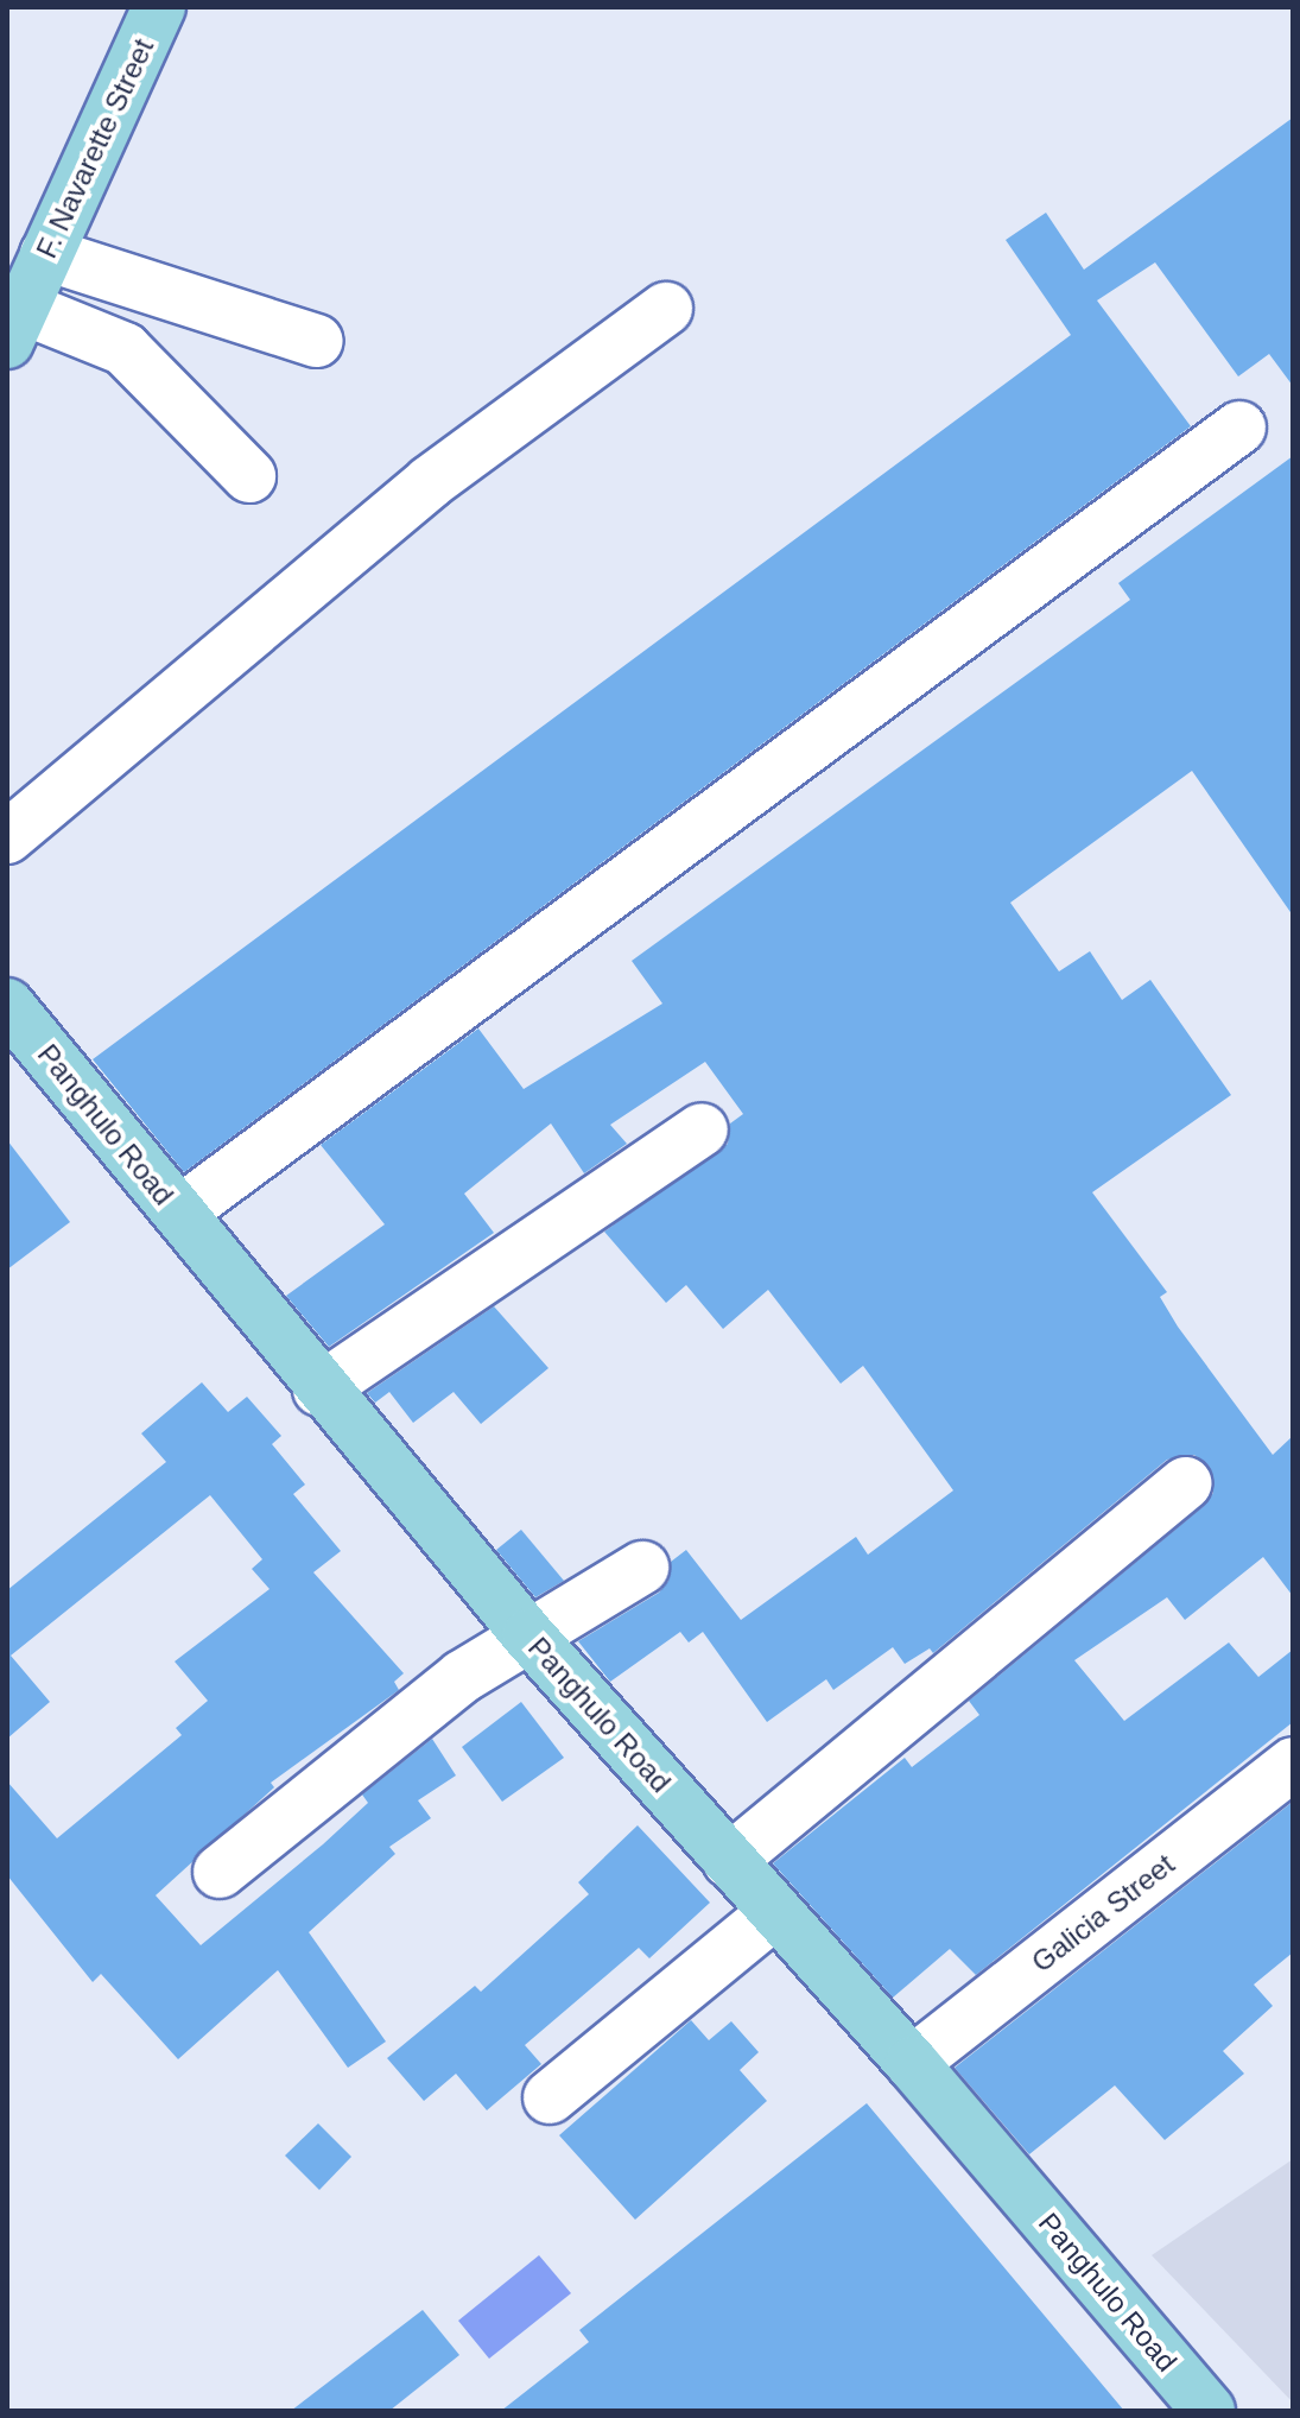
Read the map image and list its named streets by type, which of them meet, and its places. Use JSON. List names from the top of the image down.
{
  "streets": {
    "main road": ["F. Navarette Street", "Panghulo Road"],
    "street": ["Galicia Street"]
  },
  "crossings": [
    ["Panghulo Road", "Galicia Street"]
  ]
}
